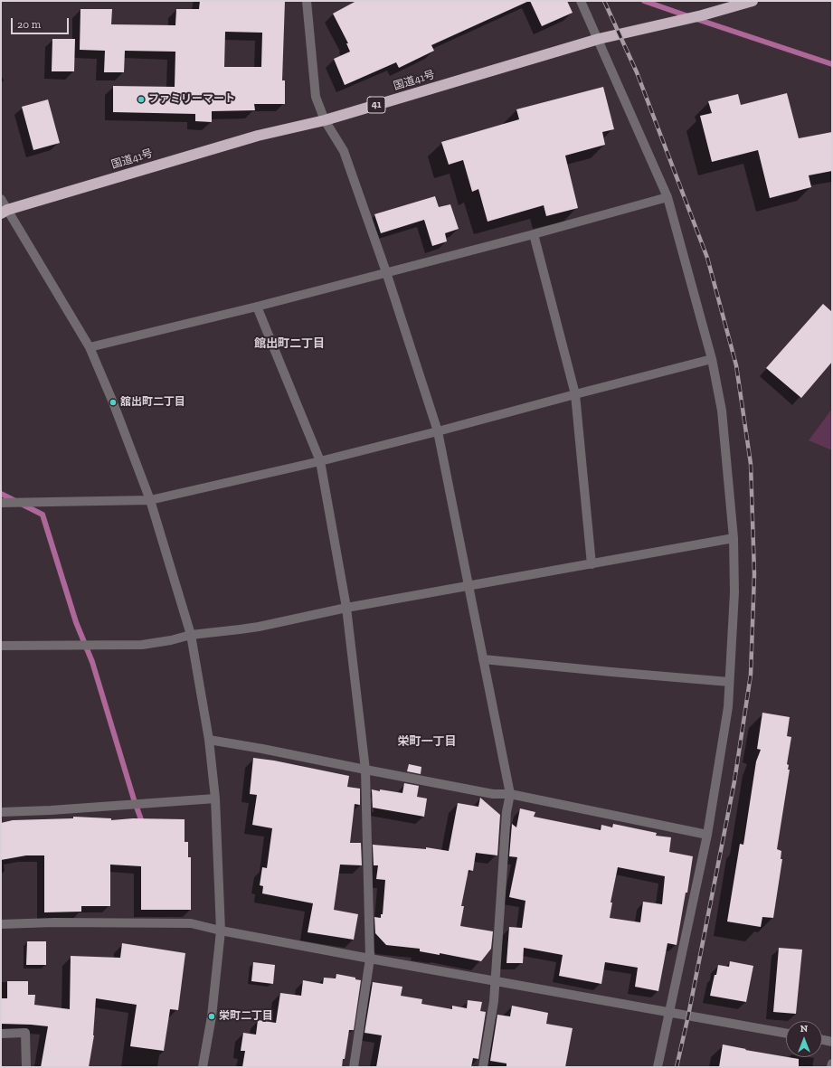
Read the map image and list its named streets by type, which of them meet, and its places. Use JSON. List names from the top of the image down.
{
  "streets": {
    "highway": ["国道41号", "41"]
  },
  "districts": ["館出町二丁目", "栄町一丁目"],
  "places": ["ファミリーマート", "舘出町二丁目", "栄町二丁目"],
  "scale_bar": "20 m",
  "north": "top"
}
